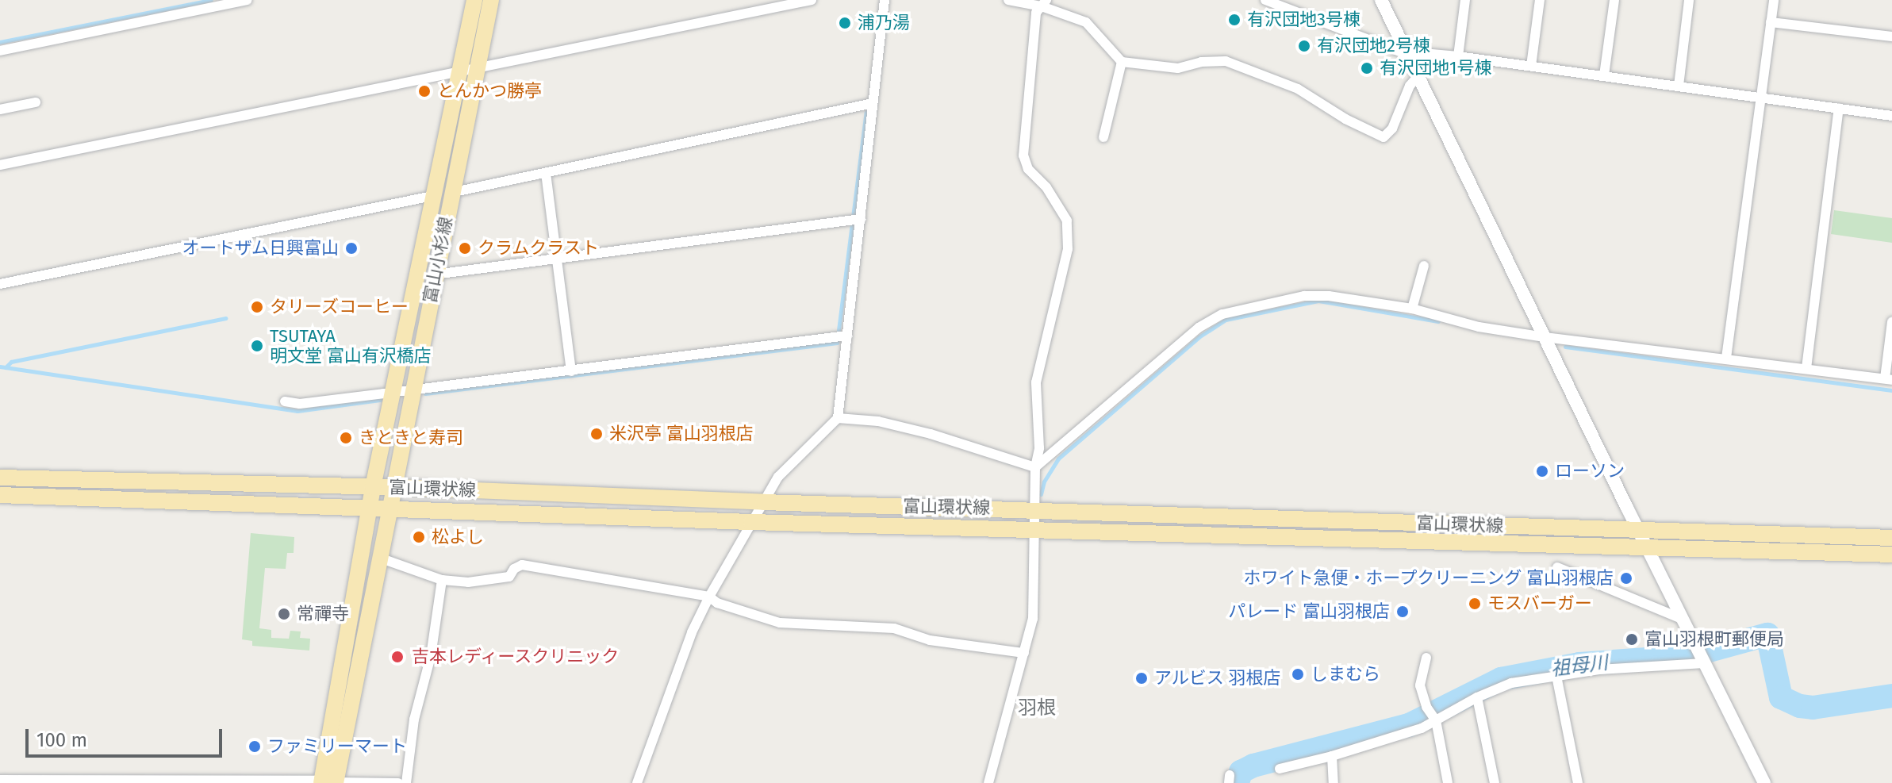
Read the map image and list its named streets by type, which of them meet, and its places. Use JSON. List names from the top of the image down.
{
  "streets": {
    "main road": ["富山小杉線", "富山環状線"]
  },
  "crossings": [
    ["富山小杉線", "富山環状線"]
  ],
  "districts": ["羽根"],
  "water": ["祖母川"],
  "places": [
    "有沢団地3号棟",
    "浦乃湯",
    "有沢団地2号棟",
    "有沢団地1号棟",
    "とんかつ勝亭",
    "オートザム日興富山",
    "クラムクラスト",
    "タリーズコーヒー",
    "TSUTAYA 明文堂 富山有沢橋店",
    "米沢亭 富山羽根店",
    "きときと寿司",
    "ローソン",
    "松よし",
    "ホワイト急便・ホープクリーニング 富山羽根店",
    "モスバーガー",
    "パレード 富山羽根店",
    "常禪寺",
    "富山羽根町郵便局",
    "吉本レディースクリニック",
    "しまむら",
    "アルビス 羽根店",
    "ファミリーマート"
  ],
  "scale_bar": "100 m"
}
